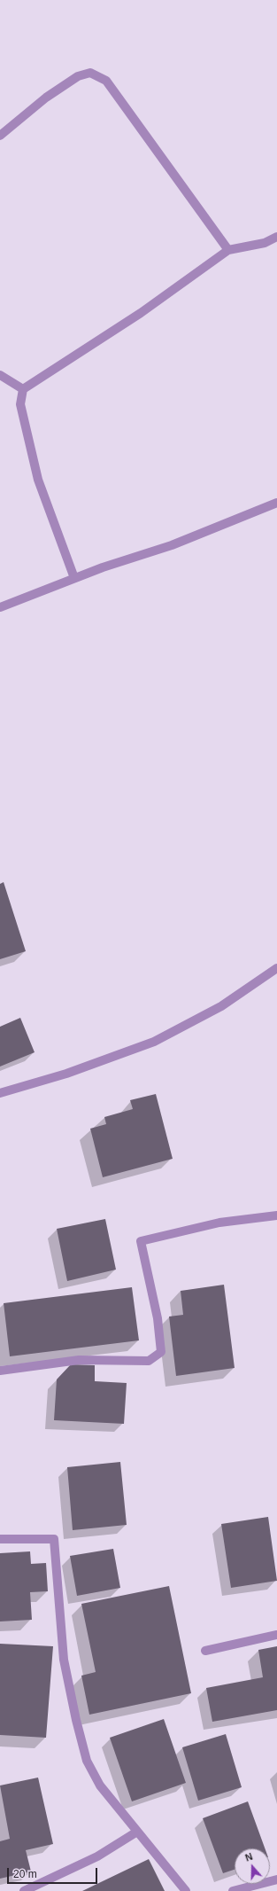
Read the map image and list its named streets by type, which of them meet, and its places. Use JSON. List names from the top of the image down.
{
  "scale_bar": "20 m",
  "north": "top"
}
